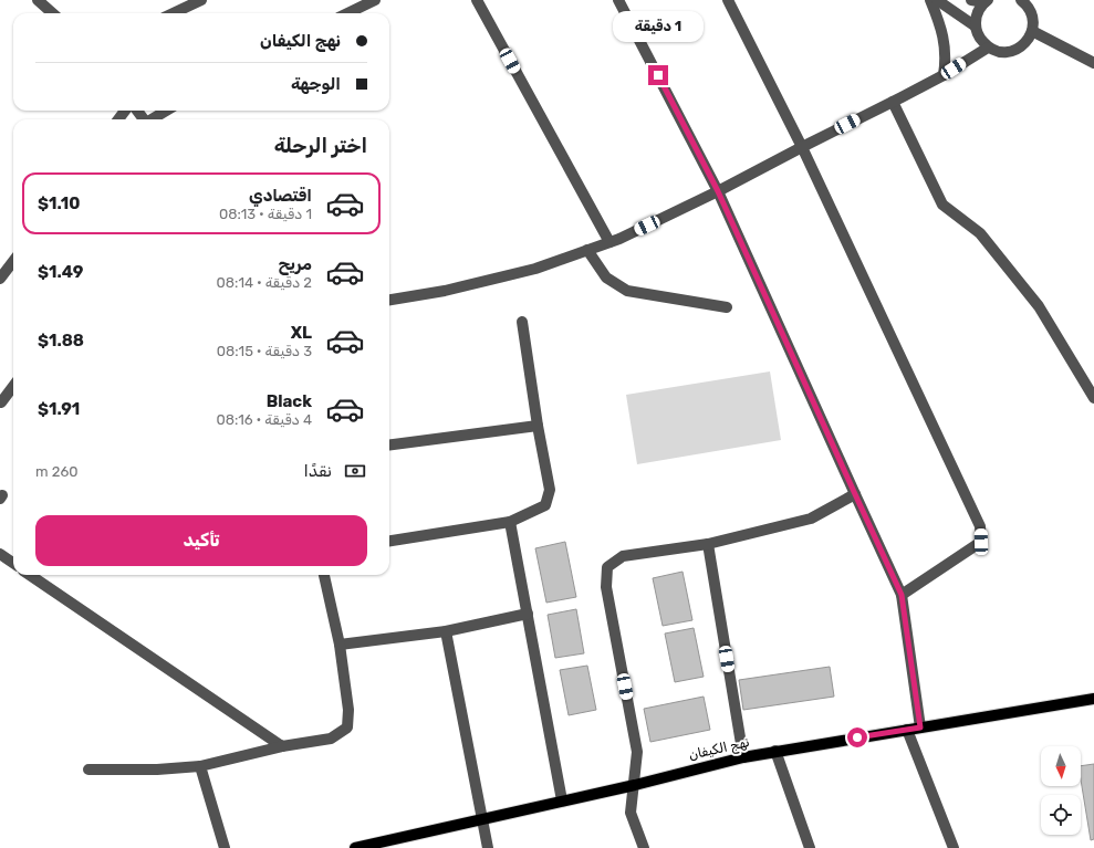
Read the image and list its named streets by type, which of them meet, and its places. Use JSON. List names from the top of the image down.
{
  "streets": {
    "main road": ["نهج الكيفان"]
  },
  "north": "bottom",
  "page": {
    "bubble": "1 دقيقة",
    "banner": ["نهج الكيفان", "الوجهة"],
    "heading": "اختر الرحلة",
    "list": [
      {
        "name": "اقتصادي",
        "note": "1 دقيقة · 08:13",
        "value": "$1.10"
      },
      {
        "name": "مريح",
        "note": "2 دقيقة · 08:14",
        "value": "$1.49"
      },
      {
        "name": "XL",
        "note": "3 دقيقة · 08:15",
        "value": "$1.88"
      },
      {
        "name": "Black",
        "note": "4 دقيقة · 08:16",
        "value": "$1.91"
      }
    ],
    "pay": ["نقدًا", "260 m"],
    "buttons": "تأكيد"
  }
}
